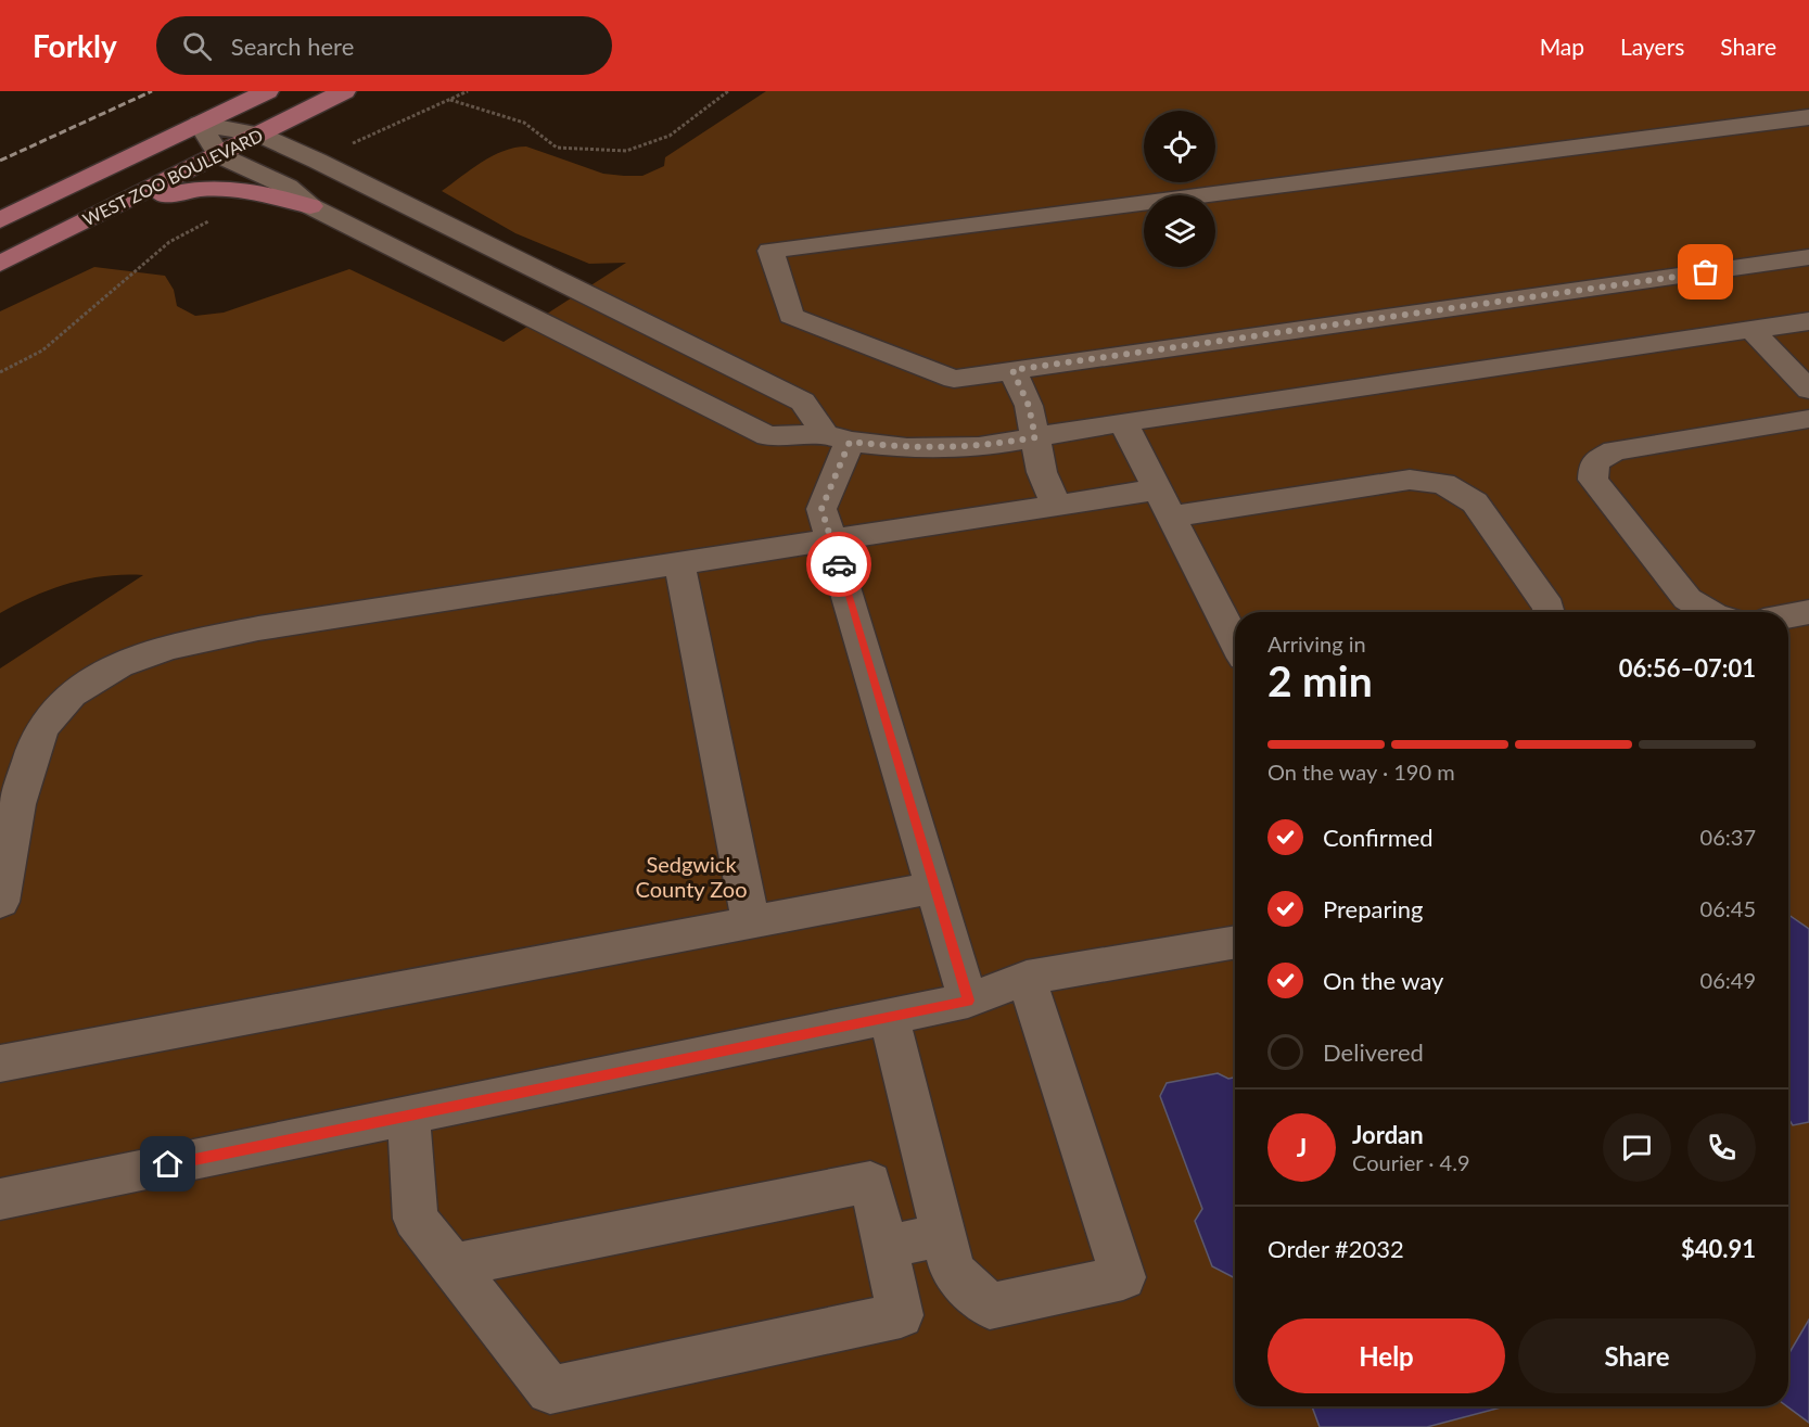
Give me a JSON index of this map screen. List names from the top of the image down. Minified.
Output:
{"streets":{"main road":["WEST ZOO BOULEVARD"]},"parks":["Sedgwick County Zoo"],"page":{"header":"Forkly","search":"Search here","nav":["Map","Layers","Share"],"heading":["2 min","Arriving in","06:56–07:01"],"panel":["Jordan","Courier · 4.9","Order #2032","$40.91"],"bar":"On the way · 190 m","list":[["Confirmed","06:37"],["Preparing","06:45"],["On the way","06:49"],"Delivered"],"round":"J","buttons":["Help","Share"]}}
